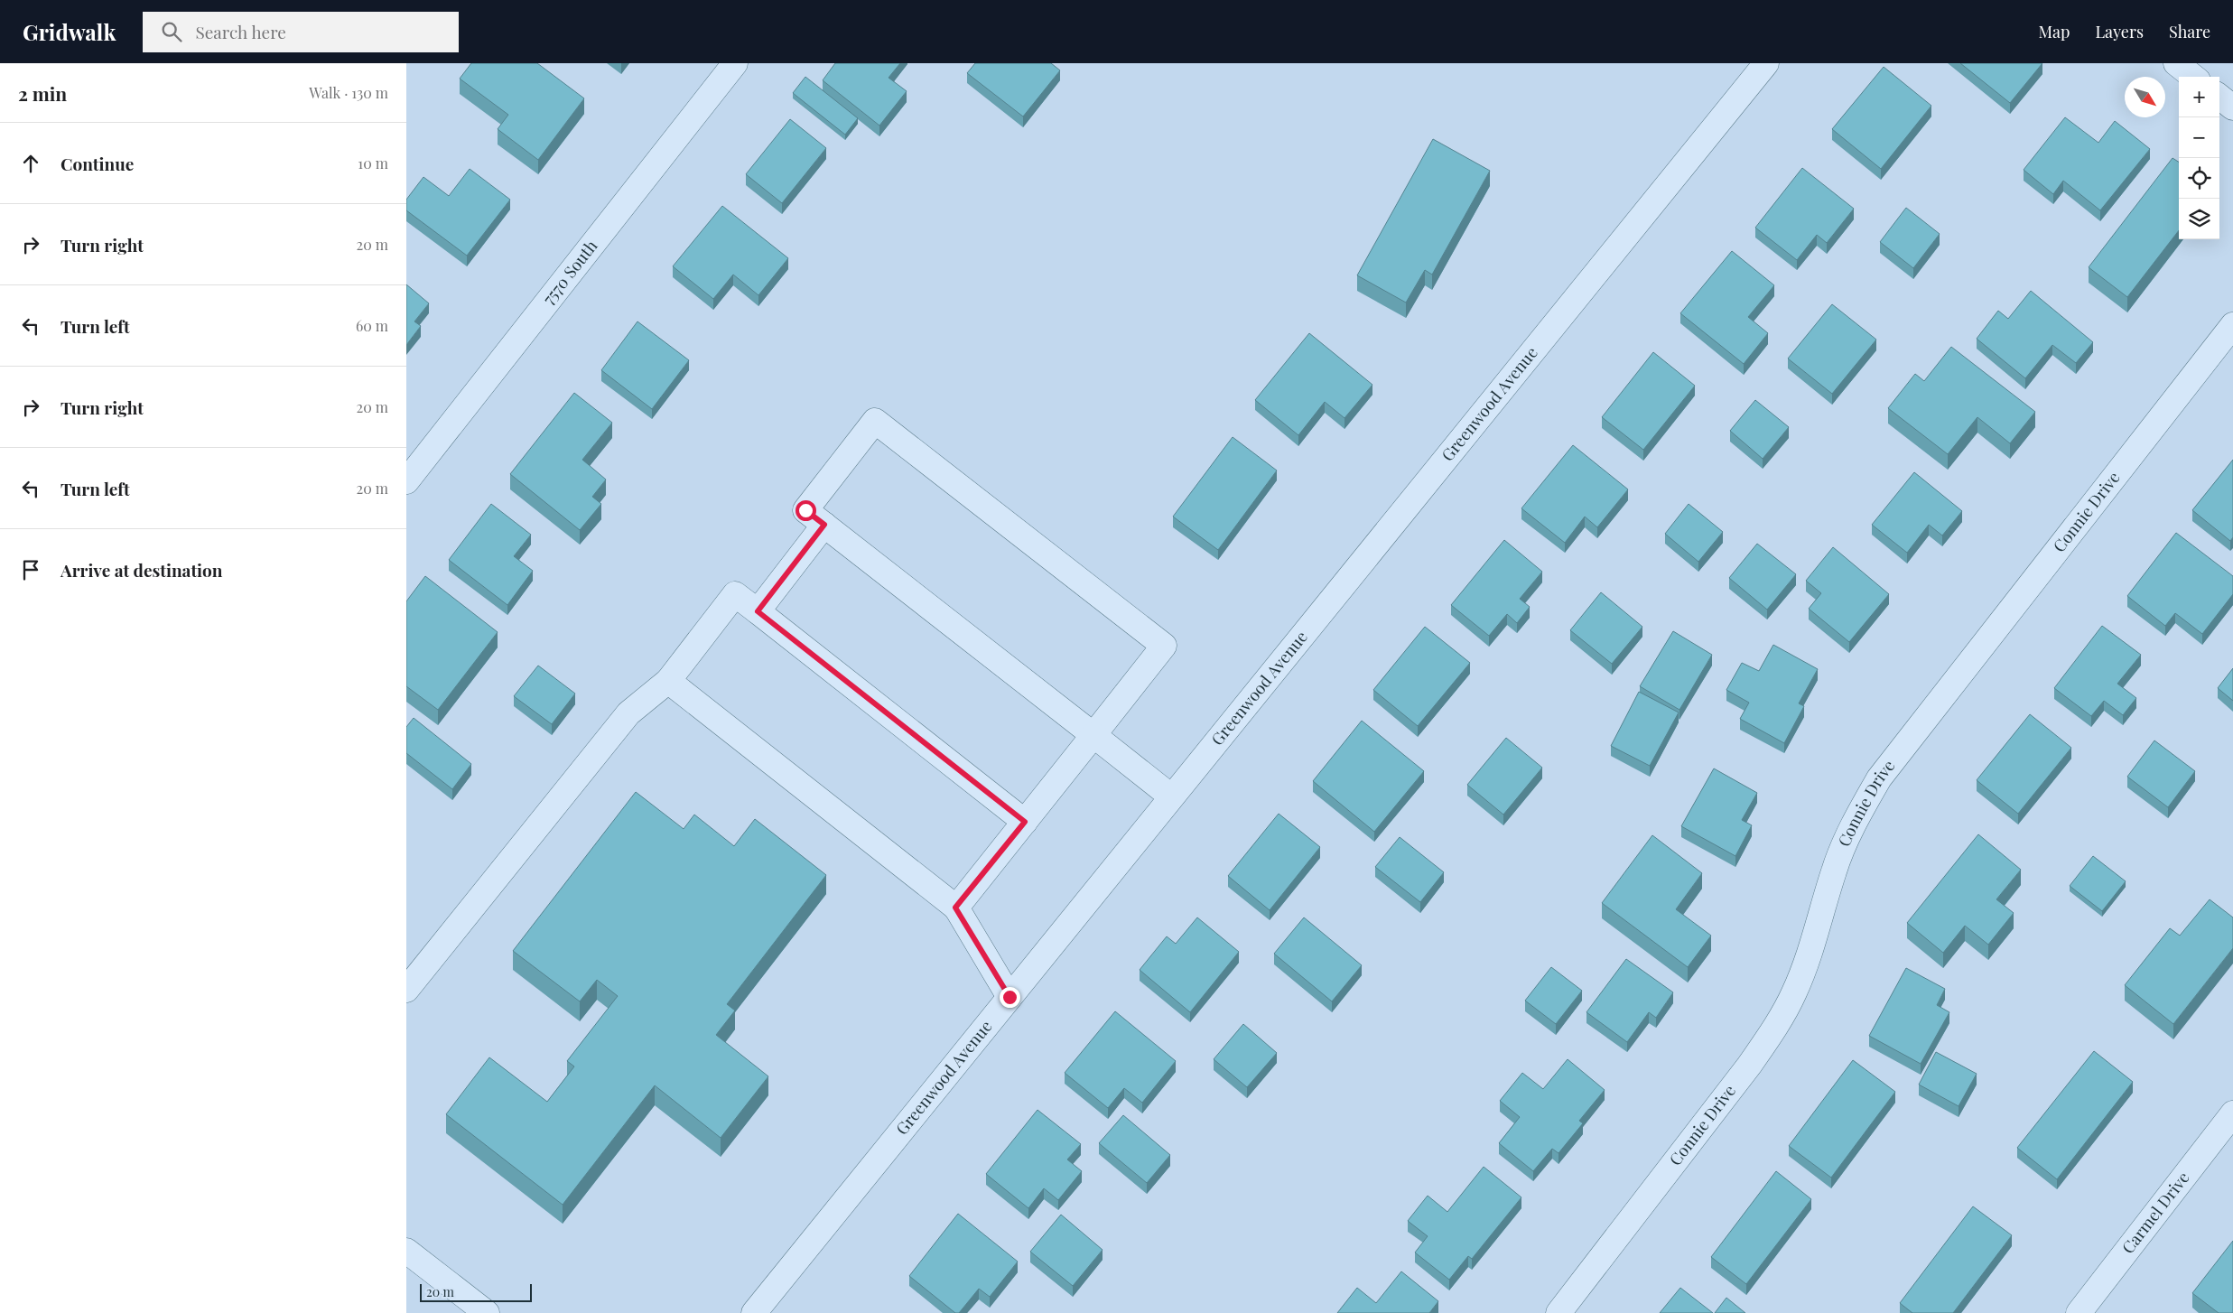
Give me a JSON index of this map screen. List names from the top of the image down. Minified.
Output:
{"streets":{"street":["7570 South","Greenwood Avenue","Connie Drive","Carmel Drive"]},"scale_bar":"20 m","north":"bottom right","page":{"header":"Gridwalk","search":"Search here","nav":["Map","Layers","Share"],"heading":["2 min","Walk · 130 m"],"map_buttons":["+","−"],"list":[["Continue","10 m"],["Turn right","20 m"],["Turn left","60 m"],["Turn right","20 m"],["Turn left","20 m"],"Arrive at destination"],"scale":"20 m"}}
